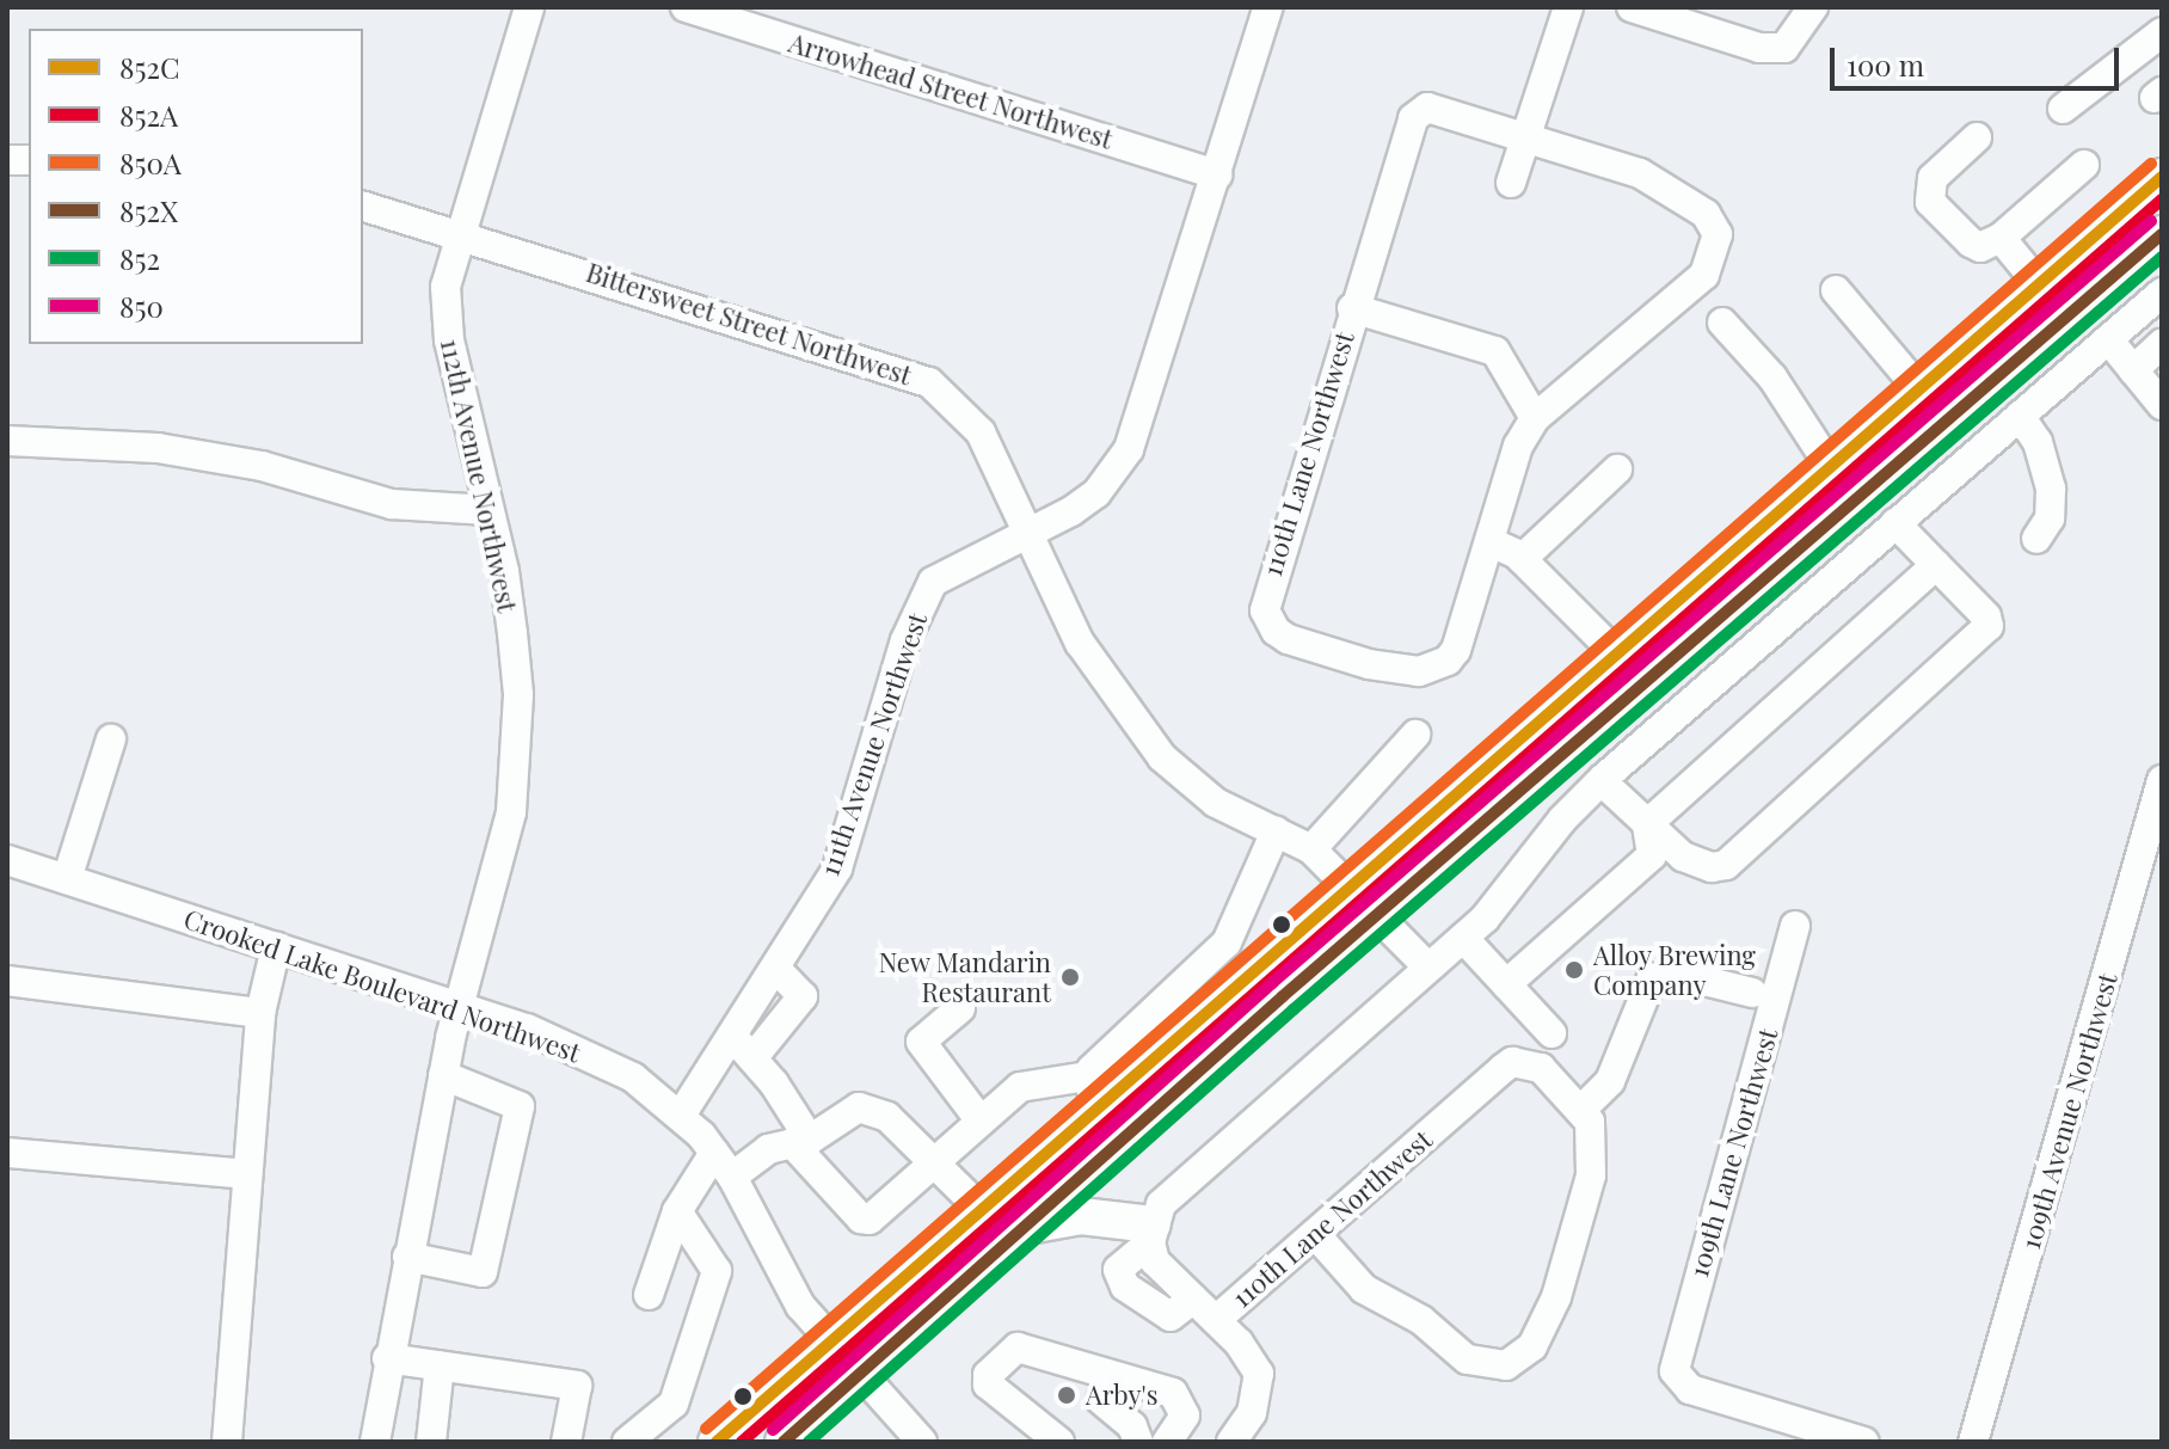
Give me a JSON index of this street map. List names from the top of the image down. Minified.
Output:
{"streets":{"street":["Arrowhead Street Northwest","Bittersweet Street Northwest","110th Lane Northwest","112th Avenue Northwest","111th Avenue Northwest","Crooked Lake Boulevard Northwest","109th Avenue Northwest","109th Lane Northwest"]},"crossings":[["Arrowhead Street Northwest","111th Avenue Northwest"],["Bittersweet Street Northwest","112th Avenue Northwest"],["Bittersweet Street Northwest","111th Avenue Northwest"],["112th Avenue Northwest","Crooked Lake Boulevard Northwest"],["111th Avenue Northwest","Crooked Lake Boulevard Northwest"]],"places":["Alloy Brewing Company","New Mandarin Restaurant","Arby's"],"lines":["transit line 850A","transit line 852C","transit line 852A","transit line 850","transit line 852X","transit line 852"],"legend":["852C","852A","850A","852X","852","850"],"scale_bar":"100 m"}
